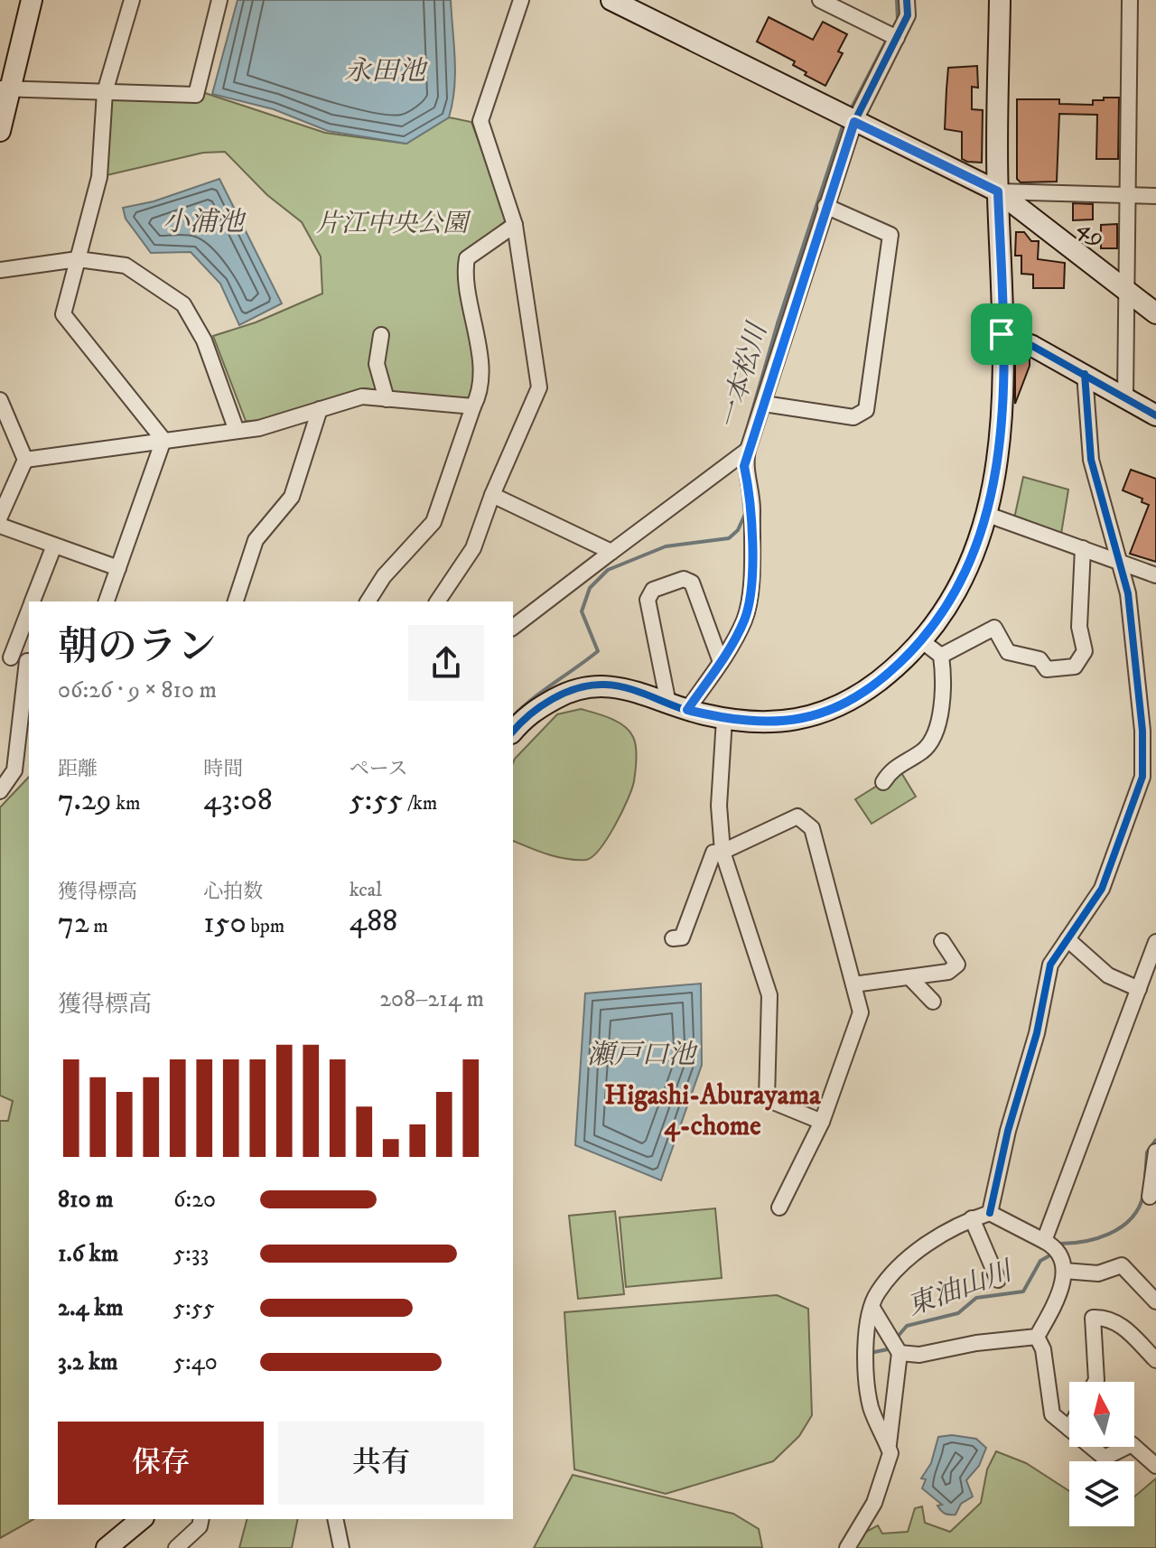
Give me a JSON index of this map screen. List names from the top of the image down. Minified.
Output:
{"streets":{"street":["49"]},"districts":["Higashi-Aburayama 4-chome"],"water":["永田池","小浦池","一本松川","瀬戸口池","東油山川"],"parks":["片江中央公園"],"north":"top","page":{"heading":["朝のラン","06:26 · 9 × 810 m"],"stats":[["距離","7.29 km"],["時間","43:08"],["ペース","5:55 /km"],["獲得標高","72 m"],["心拍数","150 bpm"],["kcal","488"]],"chart":["獲得標高","208–214 m"],"list":[{"name":"810 m","note":"6:20"},{"name":"1.6 km","note":"5:33"},{"name":"2.4 km","note":"5:55"},{"name":"3.2 km","note":"5:40"}],"buttons":["保存","共有"]}}
